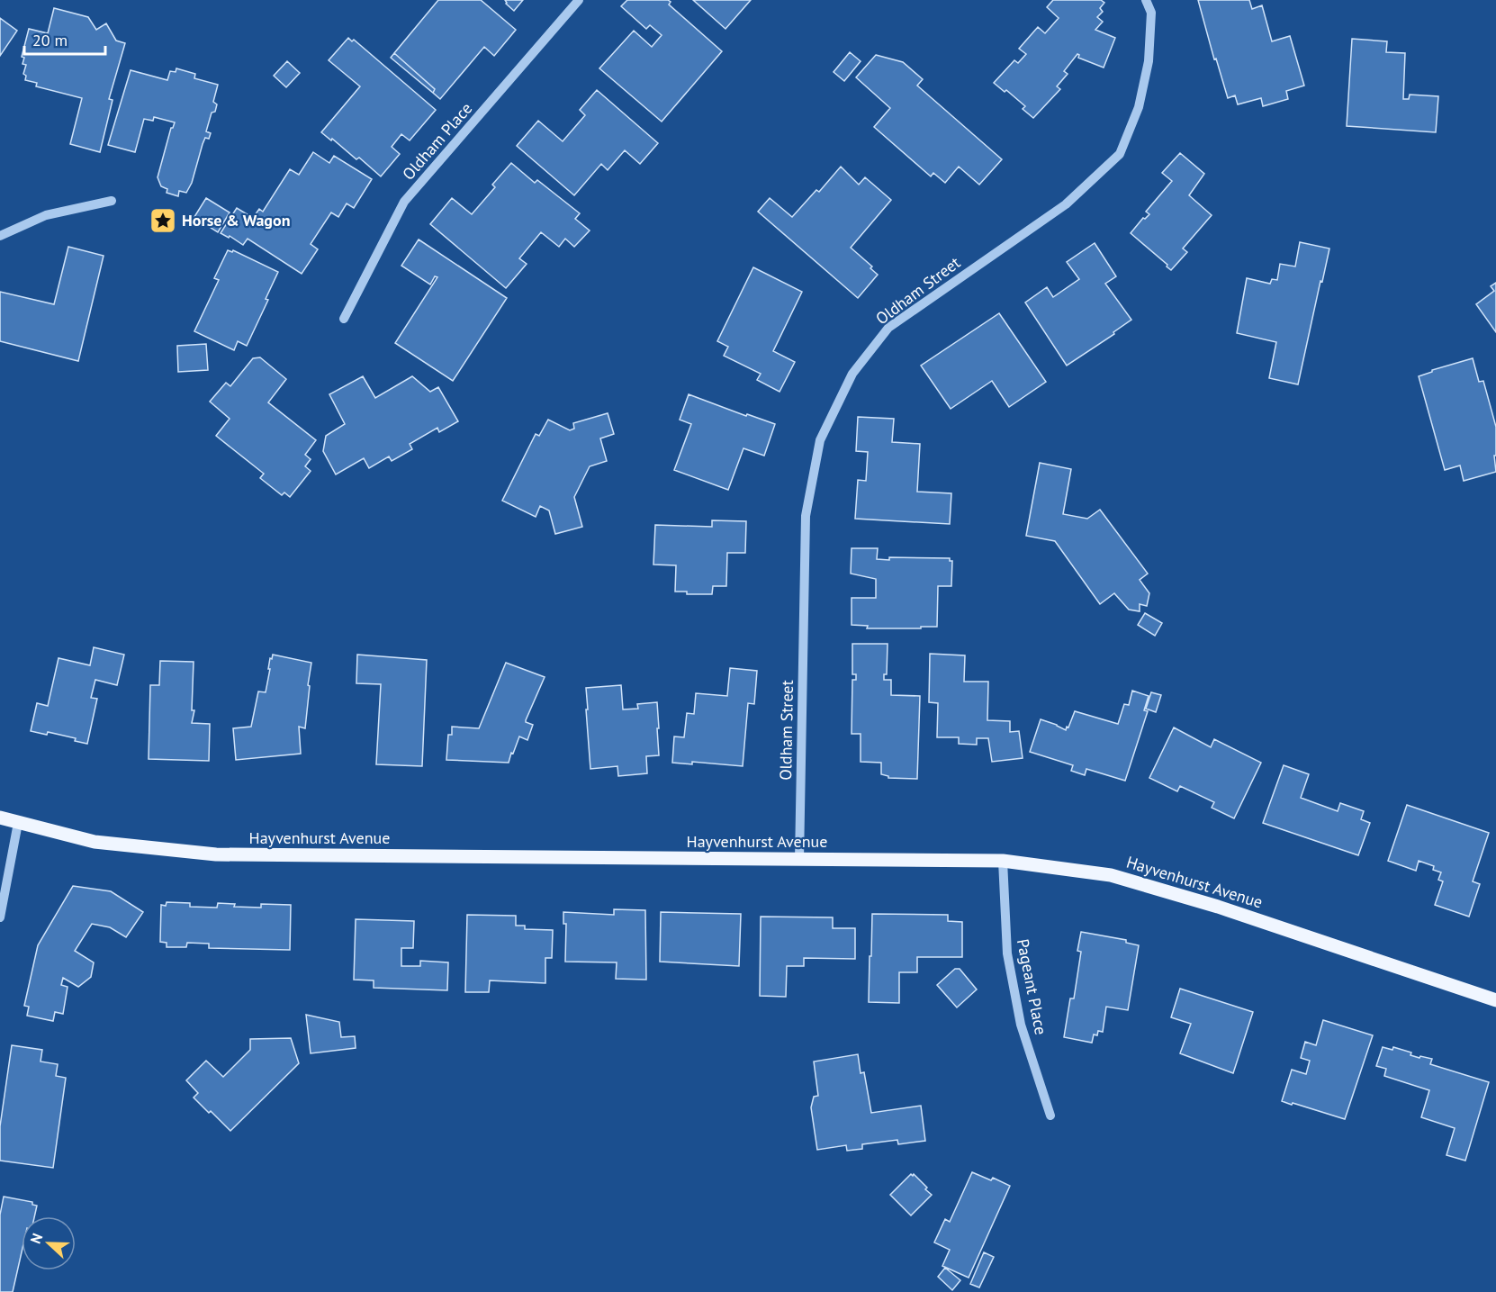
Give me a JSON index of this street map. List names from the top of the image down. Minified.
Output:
{"streets":{"main road":["Hayvenhurst Avenue"],"street":["Oldham Place","Oldham Street","Pageant Place"]},"crossings":[["Oldham Street","Hayvenhurst Avenue"],["Hayvenhurst Avenue","Pageant Place"]],"places":{"place":["Horse & Wagon"]},"scale_bar":"20 m","north":"left"}
